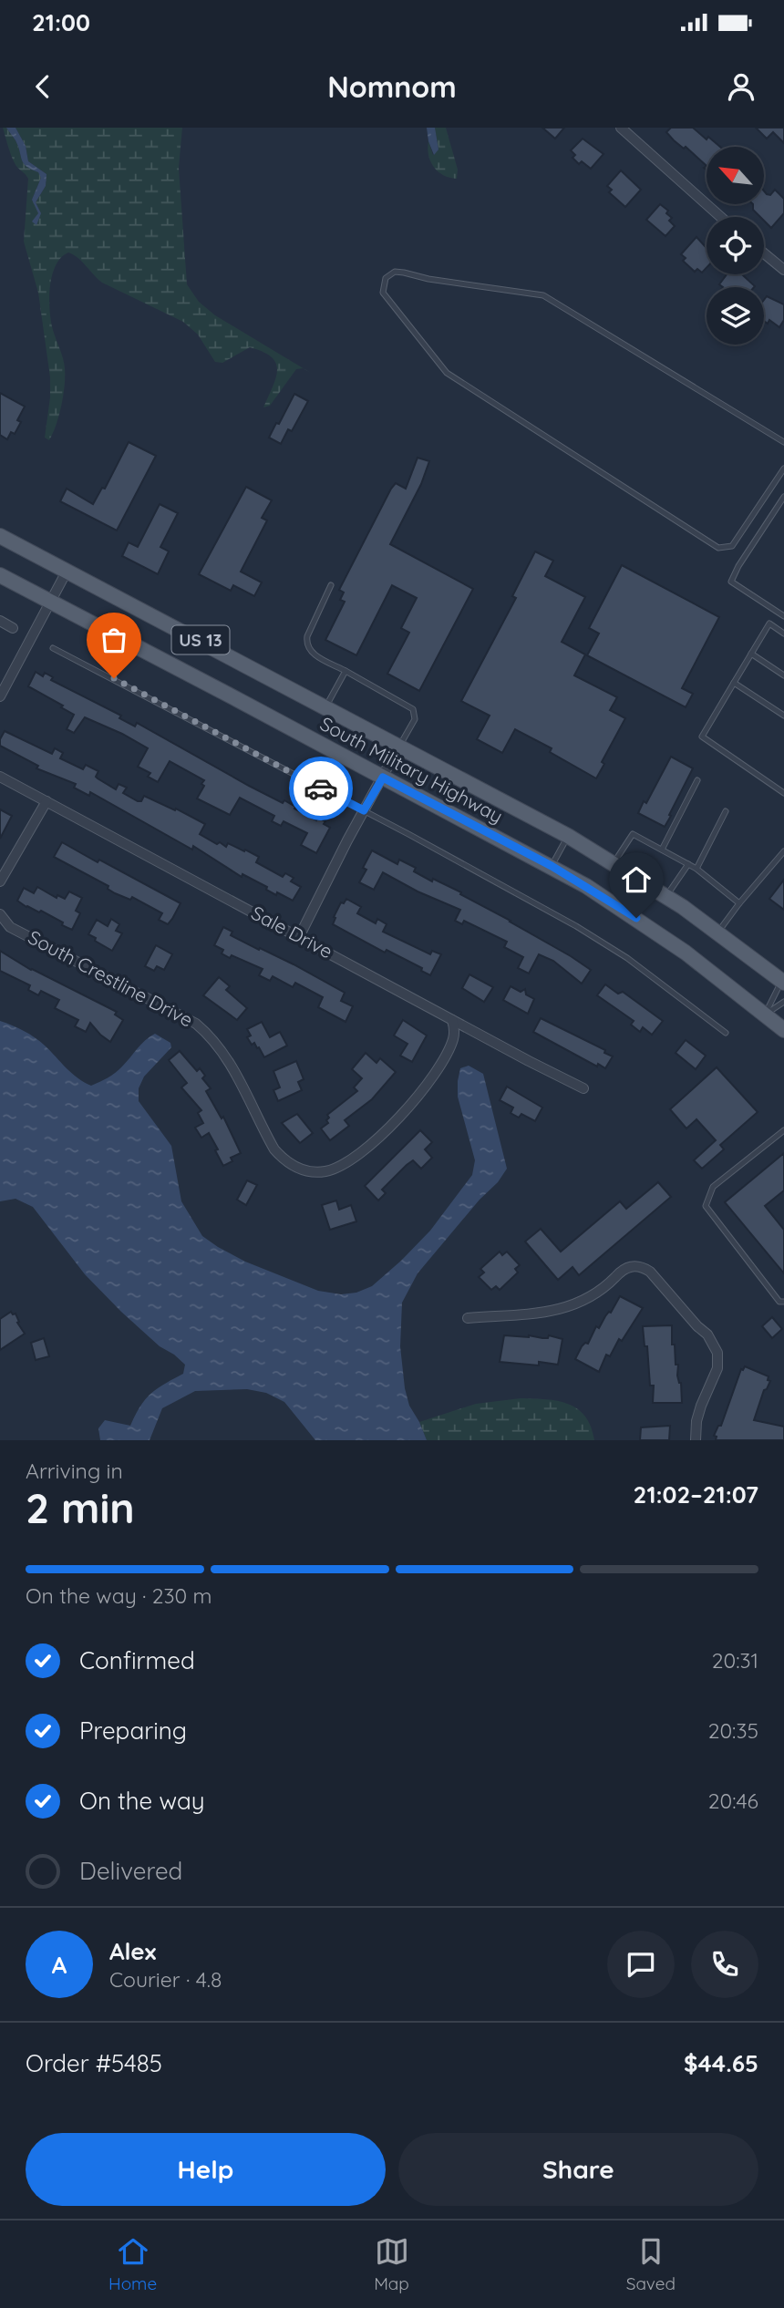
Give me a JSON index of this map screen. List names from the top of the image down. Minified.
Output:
{"streets":{"main road":["US 13","South Military Highway"],"street":["Sale Drive","South Crestline Drive"]},"crossings":[["Sale Drive","South Crestline Drive"]],"north":"top left","page":{"status":"21:00","header":"Nomnom","heading":["2 min","Arriving in","21:02–21:07"],"panel":["Alex","Courier · 4.8","Order #5485","$44.65"],"bar":"On the way · 230 m","list":[["Confirmed","20:31"],["Preparing","20:35"],["On the way","20:46"],"Delivered"],"round":"A","buttons":["Help","Share"],"tabs":["Home","Map","Saved"]}}
